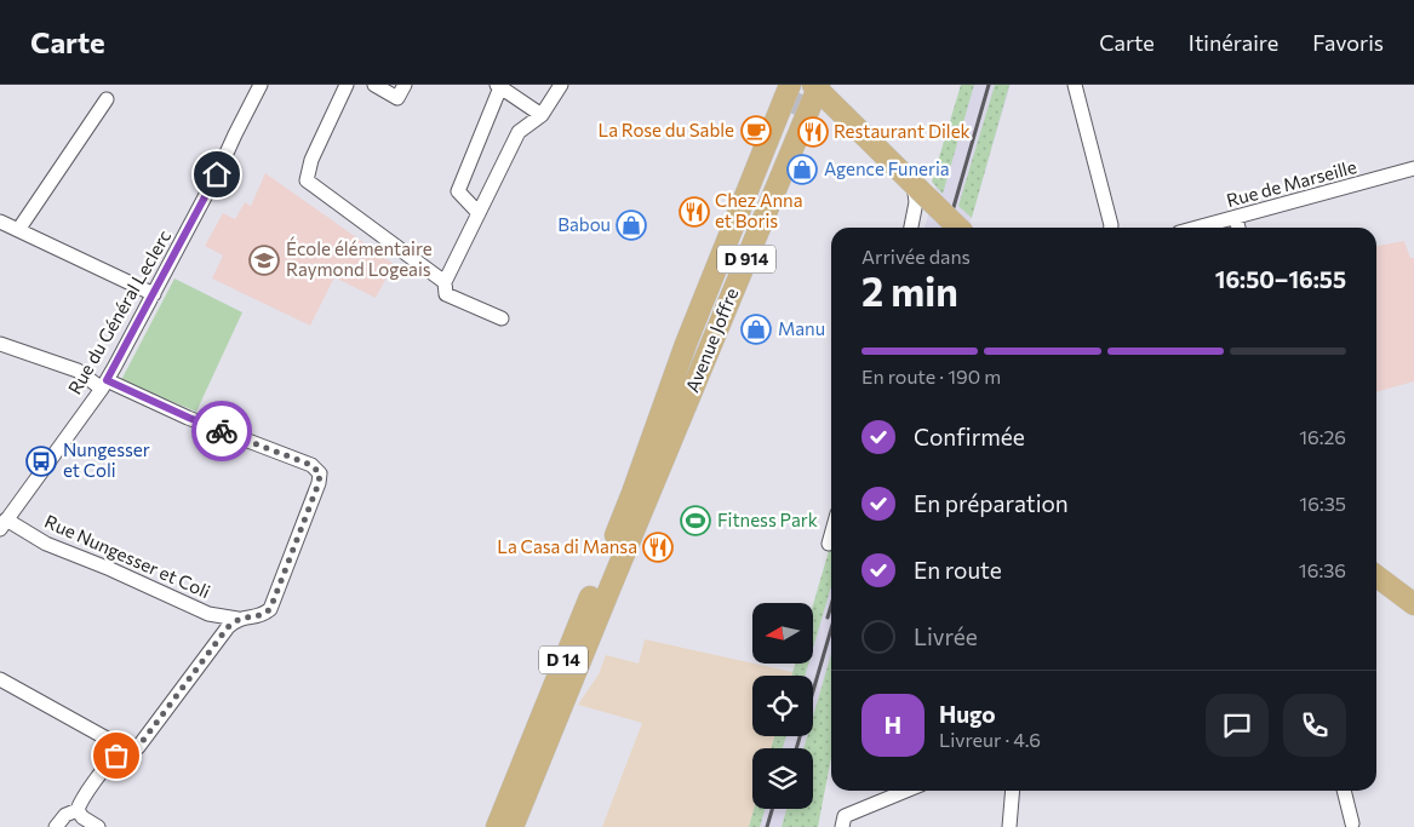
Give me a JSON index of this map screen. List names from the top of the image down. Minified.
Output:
{"streets":{"main road":["D 914","Avenue Joffre","D 14"],"street":["Rue de Marseille","Rue du Général Leclerc","Rue Nungesser et Coli"]},"crossings":[["Rue du Général Leclerc","Rue Nungesser et Coli"],["Avenue Joffre","D 14"]],"places":{"cafe":["La Rose du Sable"],"restaurant":["Restaurant Dilek","Chez Anna et Boris","La Casa di Mansa"],"shop":["Agence Funeria","Babou","Manu"],"school or university":["École élémentaire Raymond Logeais"],"bus stop":["Nungesser et Coli"],"sports":["Fitness Park"]},"north":"left","page":{"header":"Carte","nav":["Carte","Itinéraire","Favoris"],"heading":["2 min","Arrivée dans","16:50–16:55"],"panel":["Hugo","Livreur · 4.6"],"bar":"En route · 190 m","list":[["Confirmée","16:26"],["En préparation","16:35"],["En route","16:36"],"Livrée"],"round":"H"}}
